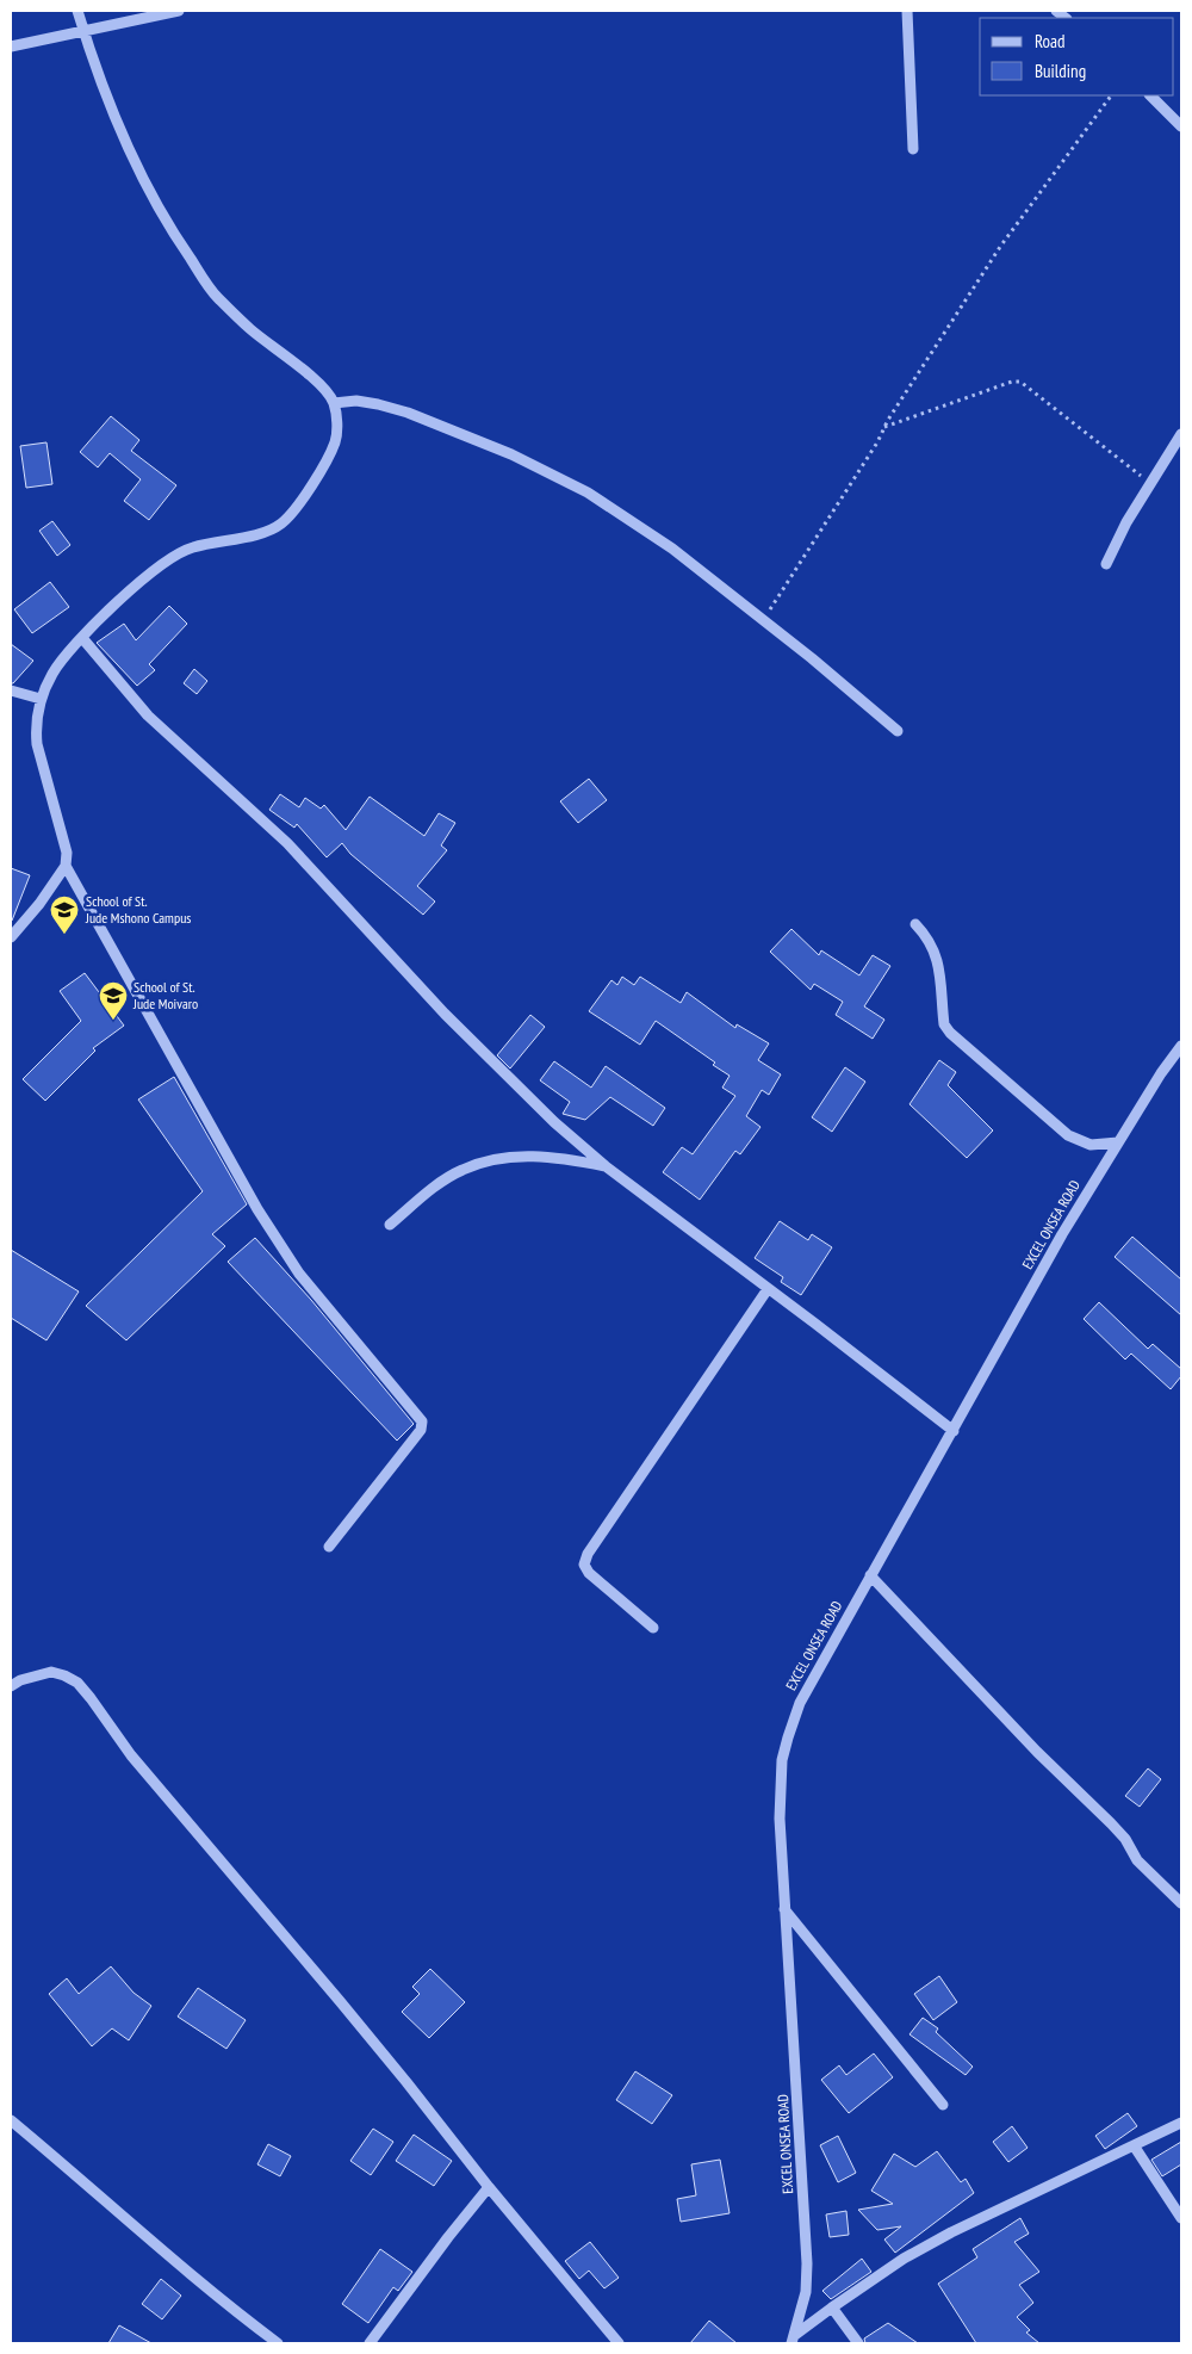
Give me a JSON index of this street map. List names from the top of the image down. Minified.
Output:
{"streets":{"street":["EXCEL ONSEA ROAD"]},"places":{"school or university":["School of St. Jude Mshono Campus","School of St. Jude Moivaro"]},"legend":["Road","Building"]}
